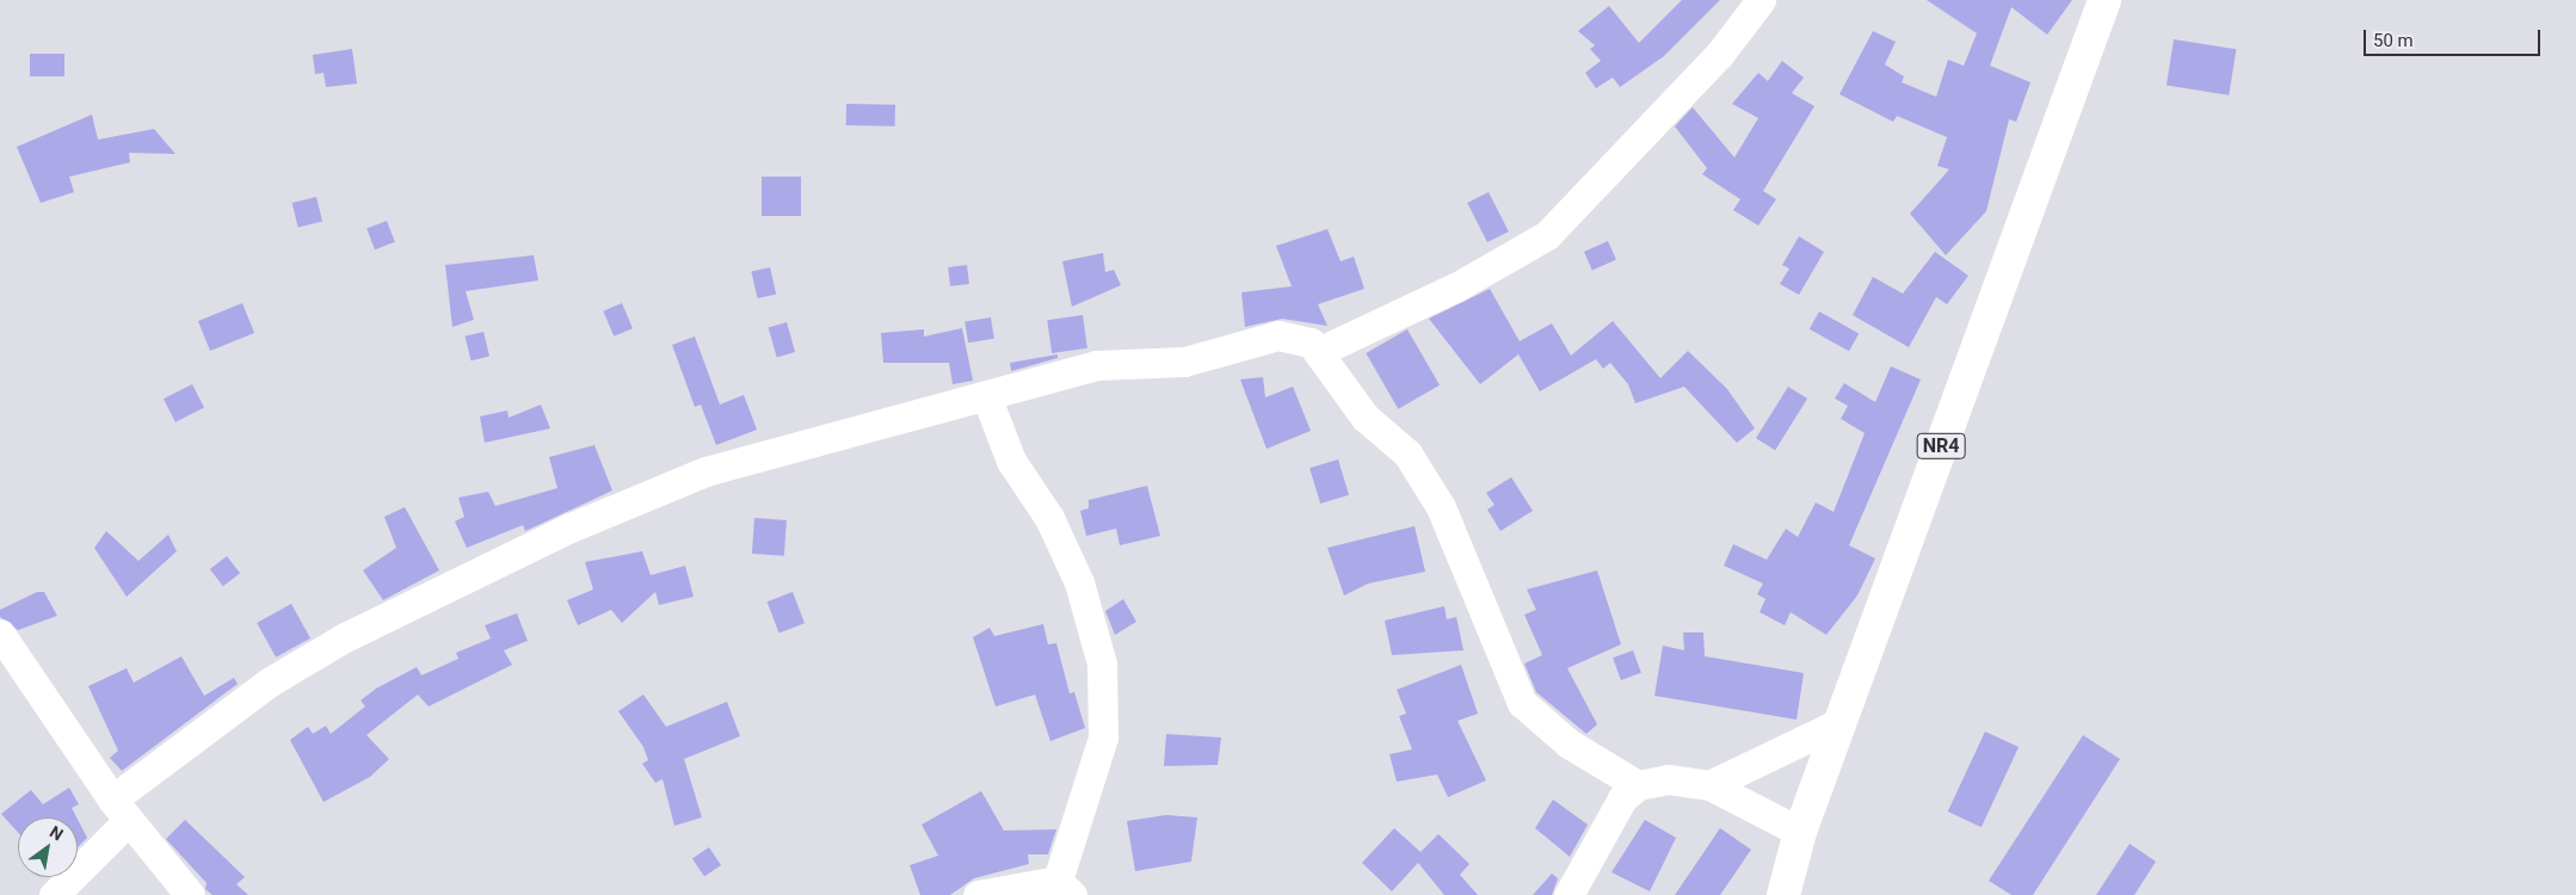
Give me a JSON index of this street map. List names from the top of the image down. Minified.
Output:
{"streets":{"highway":["NR4"]},"scale_bar":"50 m","north":"top right"}
